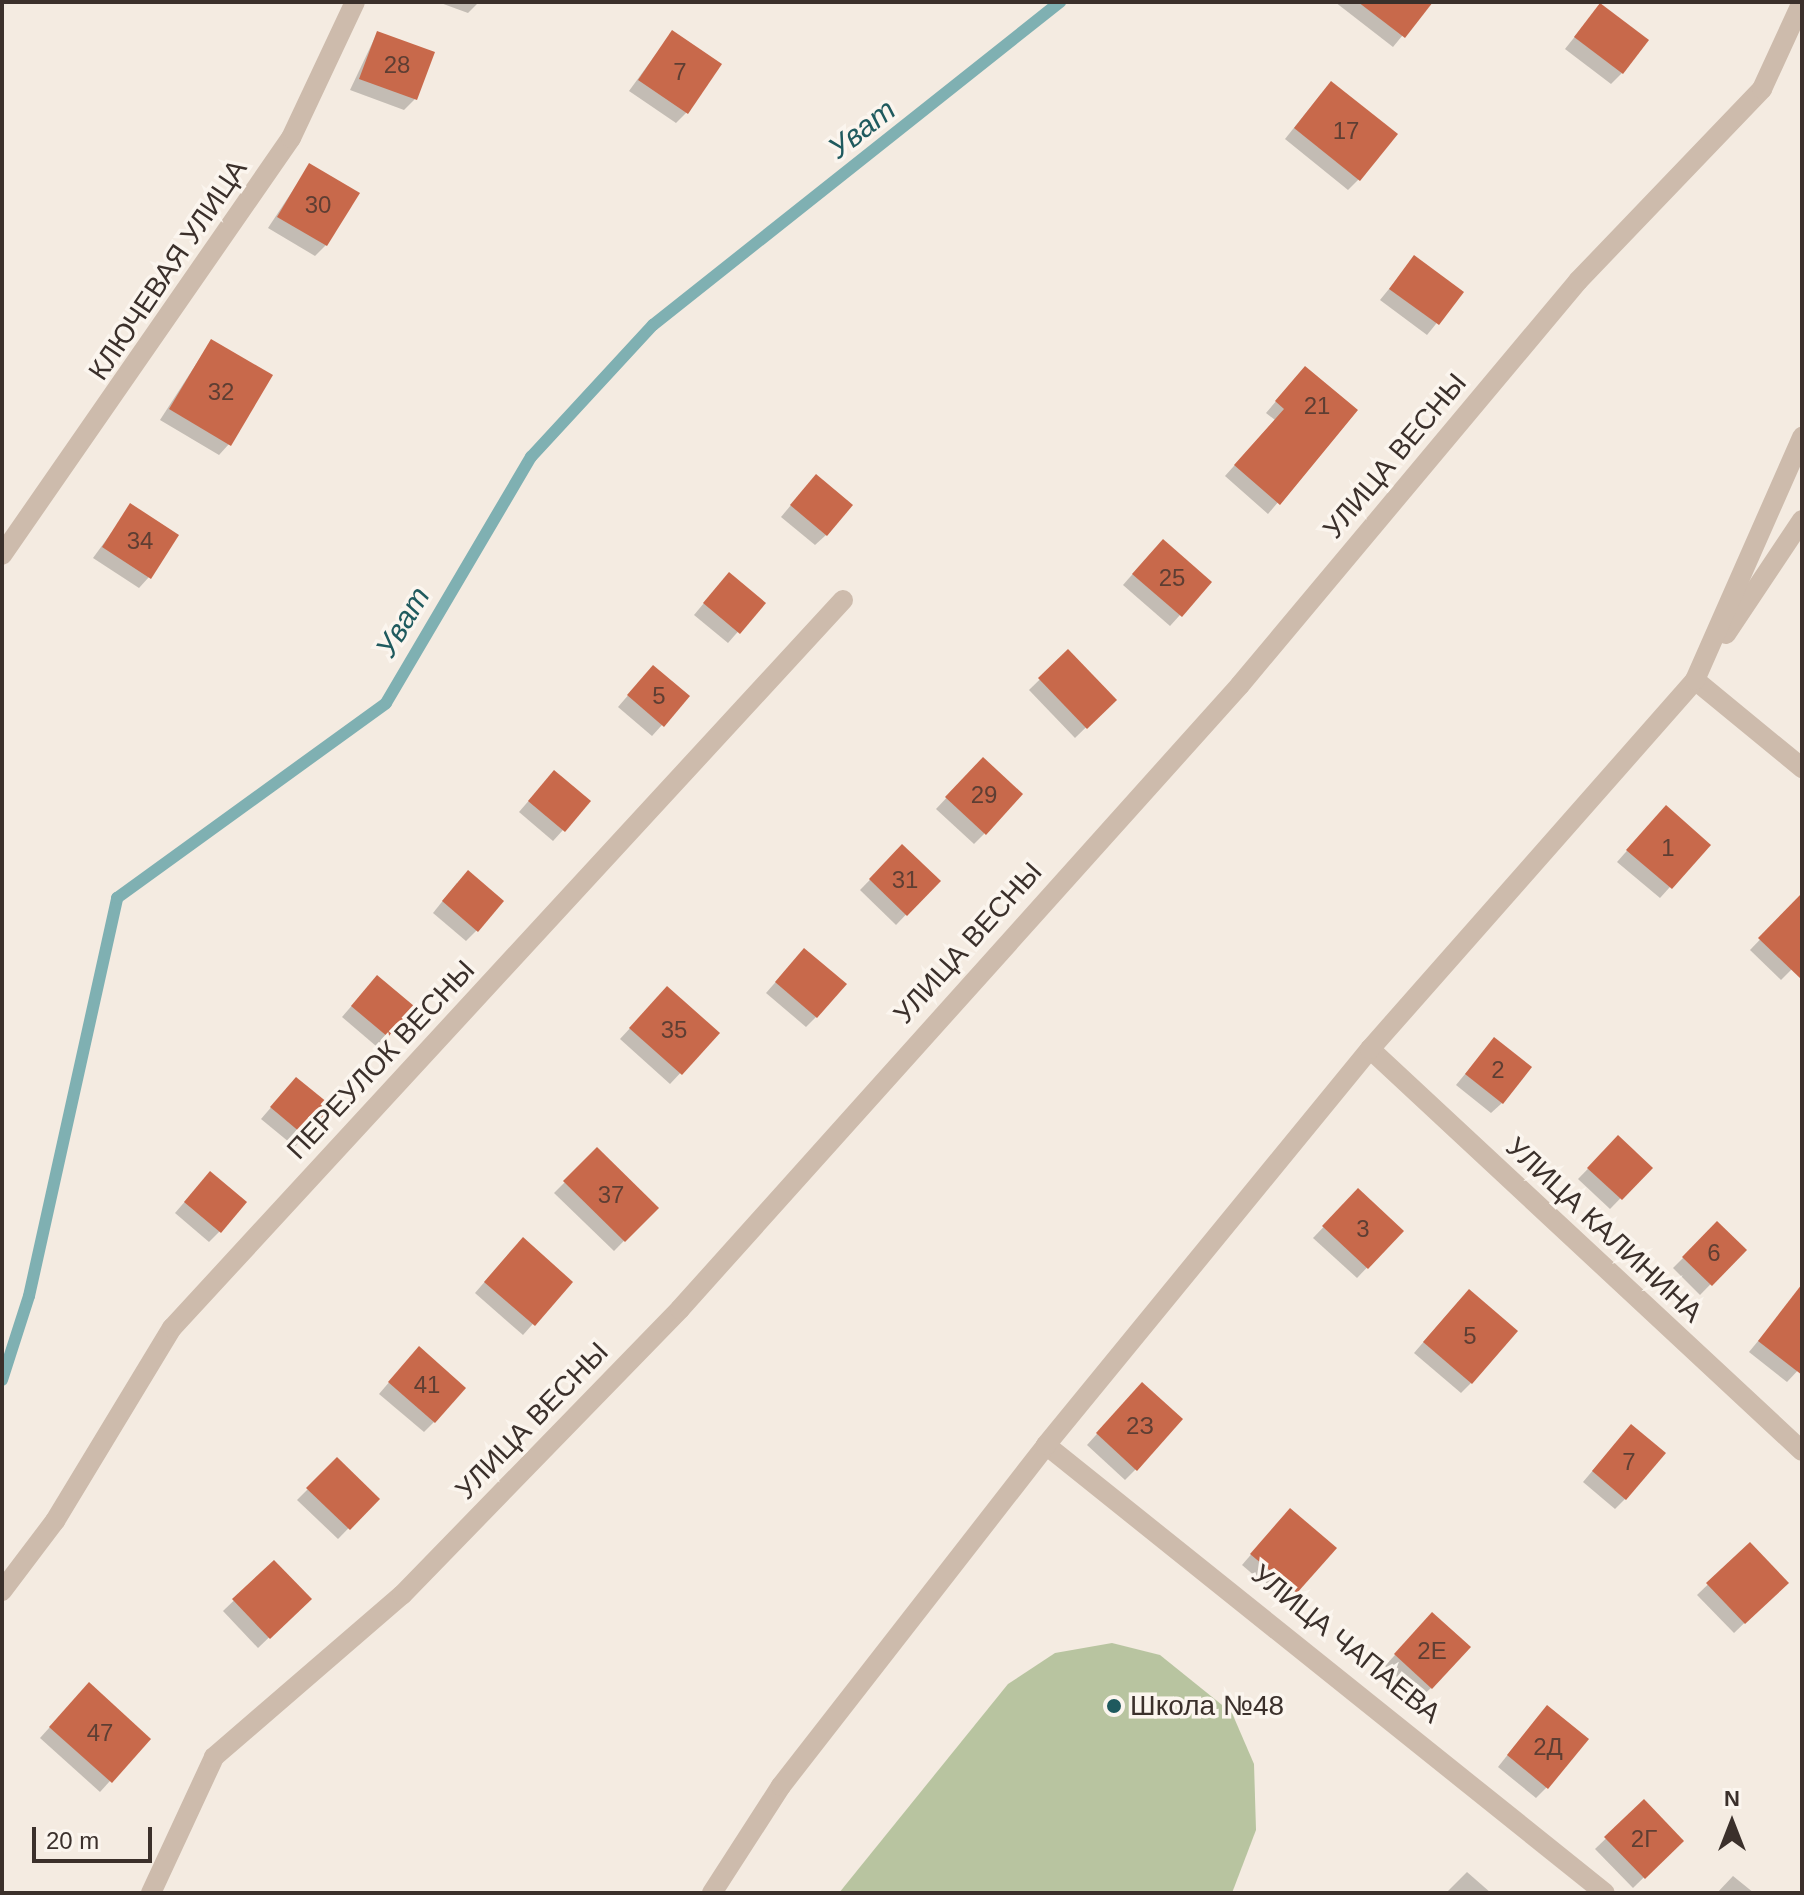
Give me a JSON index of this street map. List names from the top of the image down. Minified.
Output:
{"streets":{"street":["КЛЮЧЕВАЯ УЛИЦА","УЛИЦА ВЕСНЫ","ПЕРЕУЛОК ВЕСНЫ","УЛИЦА КАЛИНИНА","УЛИЦА ЧАПАЕВА"]},"water":["Уват"],"places":["Школа №48"],"house_numbers":["28","7","17","30","32","21","34","25","5","29","1","31","35","2","37","3","6","5","41","2З","7","2Е","47","2Д","2Г"],"scale_bar":"20 m","north":"top"}
